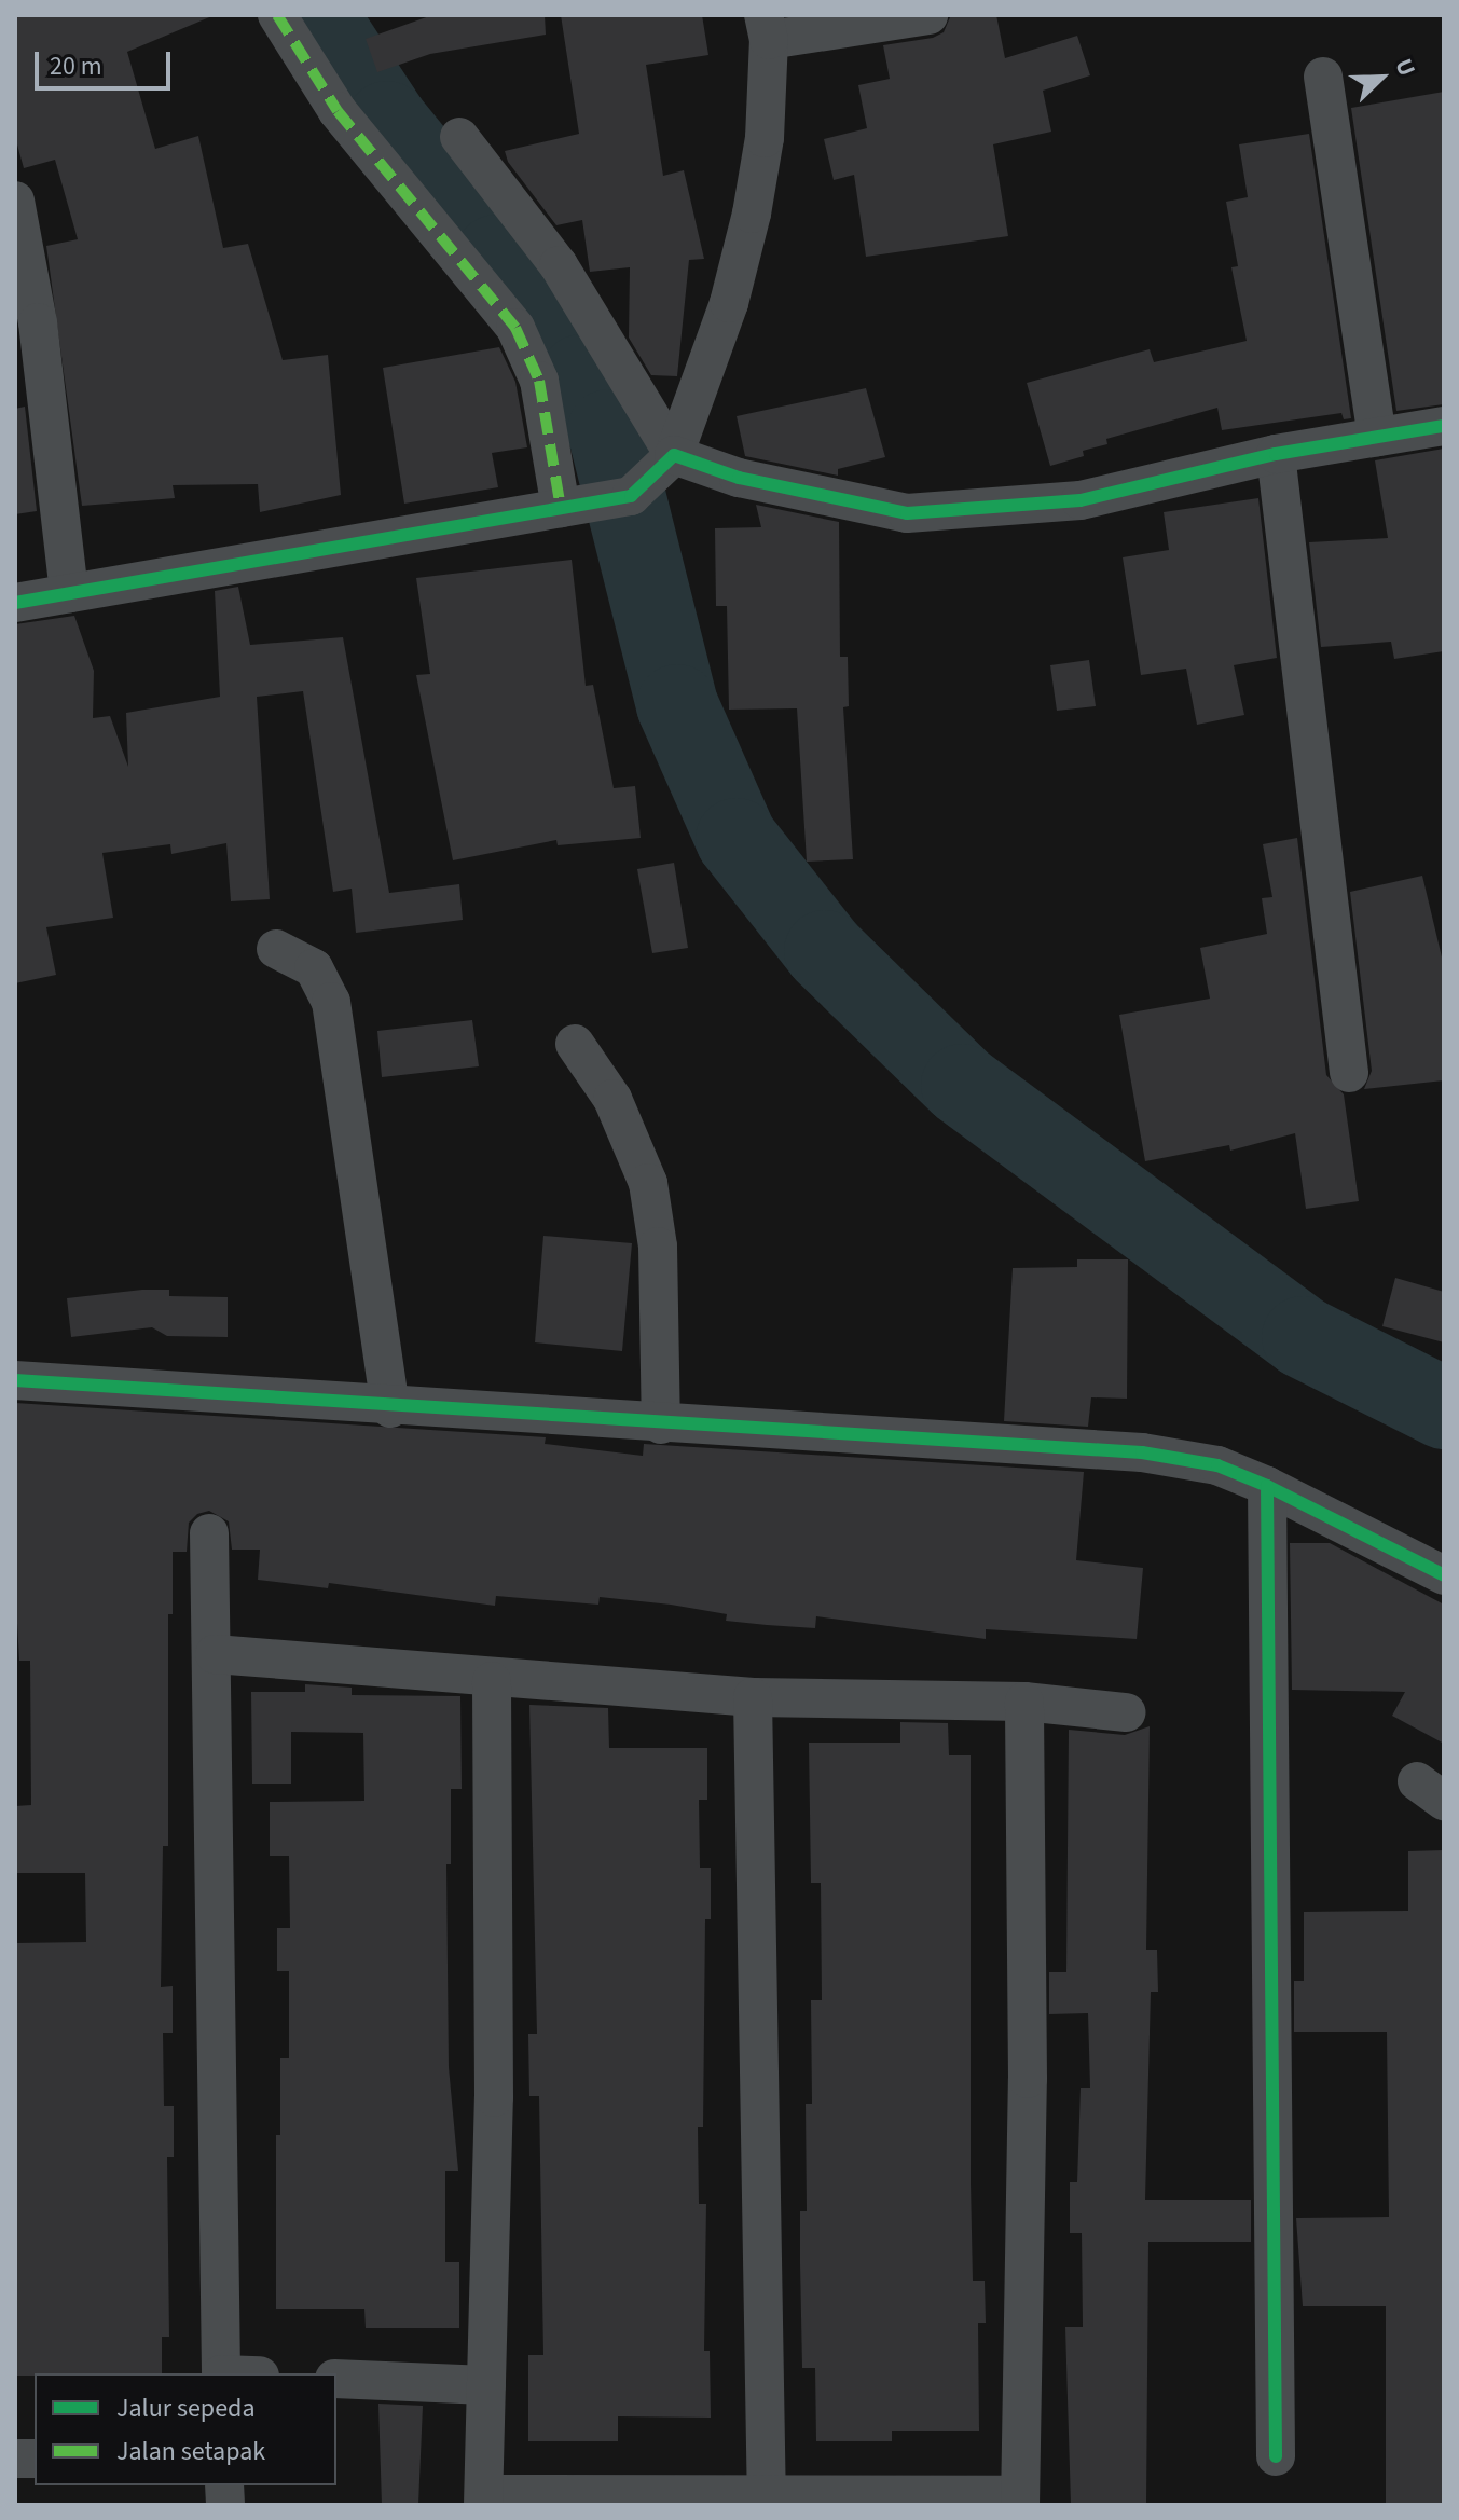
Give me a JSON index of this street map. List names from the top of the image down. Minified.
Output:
{"legend":["Jalur sepeda","Jalan setapak"],"scale_bar":"20 m","north":"top right"}
